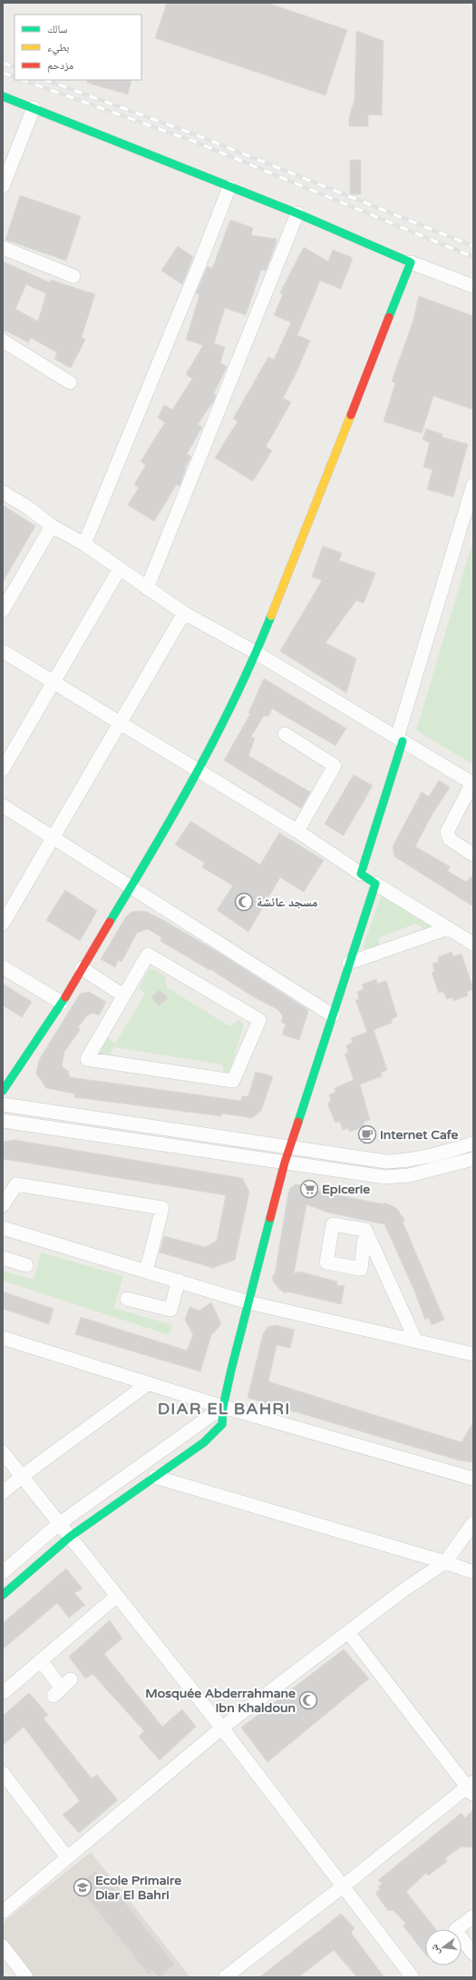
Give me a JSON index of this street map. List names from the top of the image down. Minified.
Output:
{"districts":["DIAR EL BAHRI"],"places":{"mosque":["مسجد عائشة","Mosquée Abderrahmane Ibn Khaldoun"],"cafe":["Internet Cafe"],"supermarket":["Epicerie"],"school or university":["Ecole Primaire Diar El Bahri"]},"legend":["سالك","بطيء","مزدحم"],"north":"left"}
